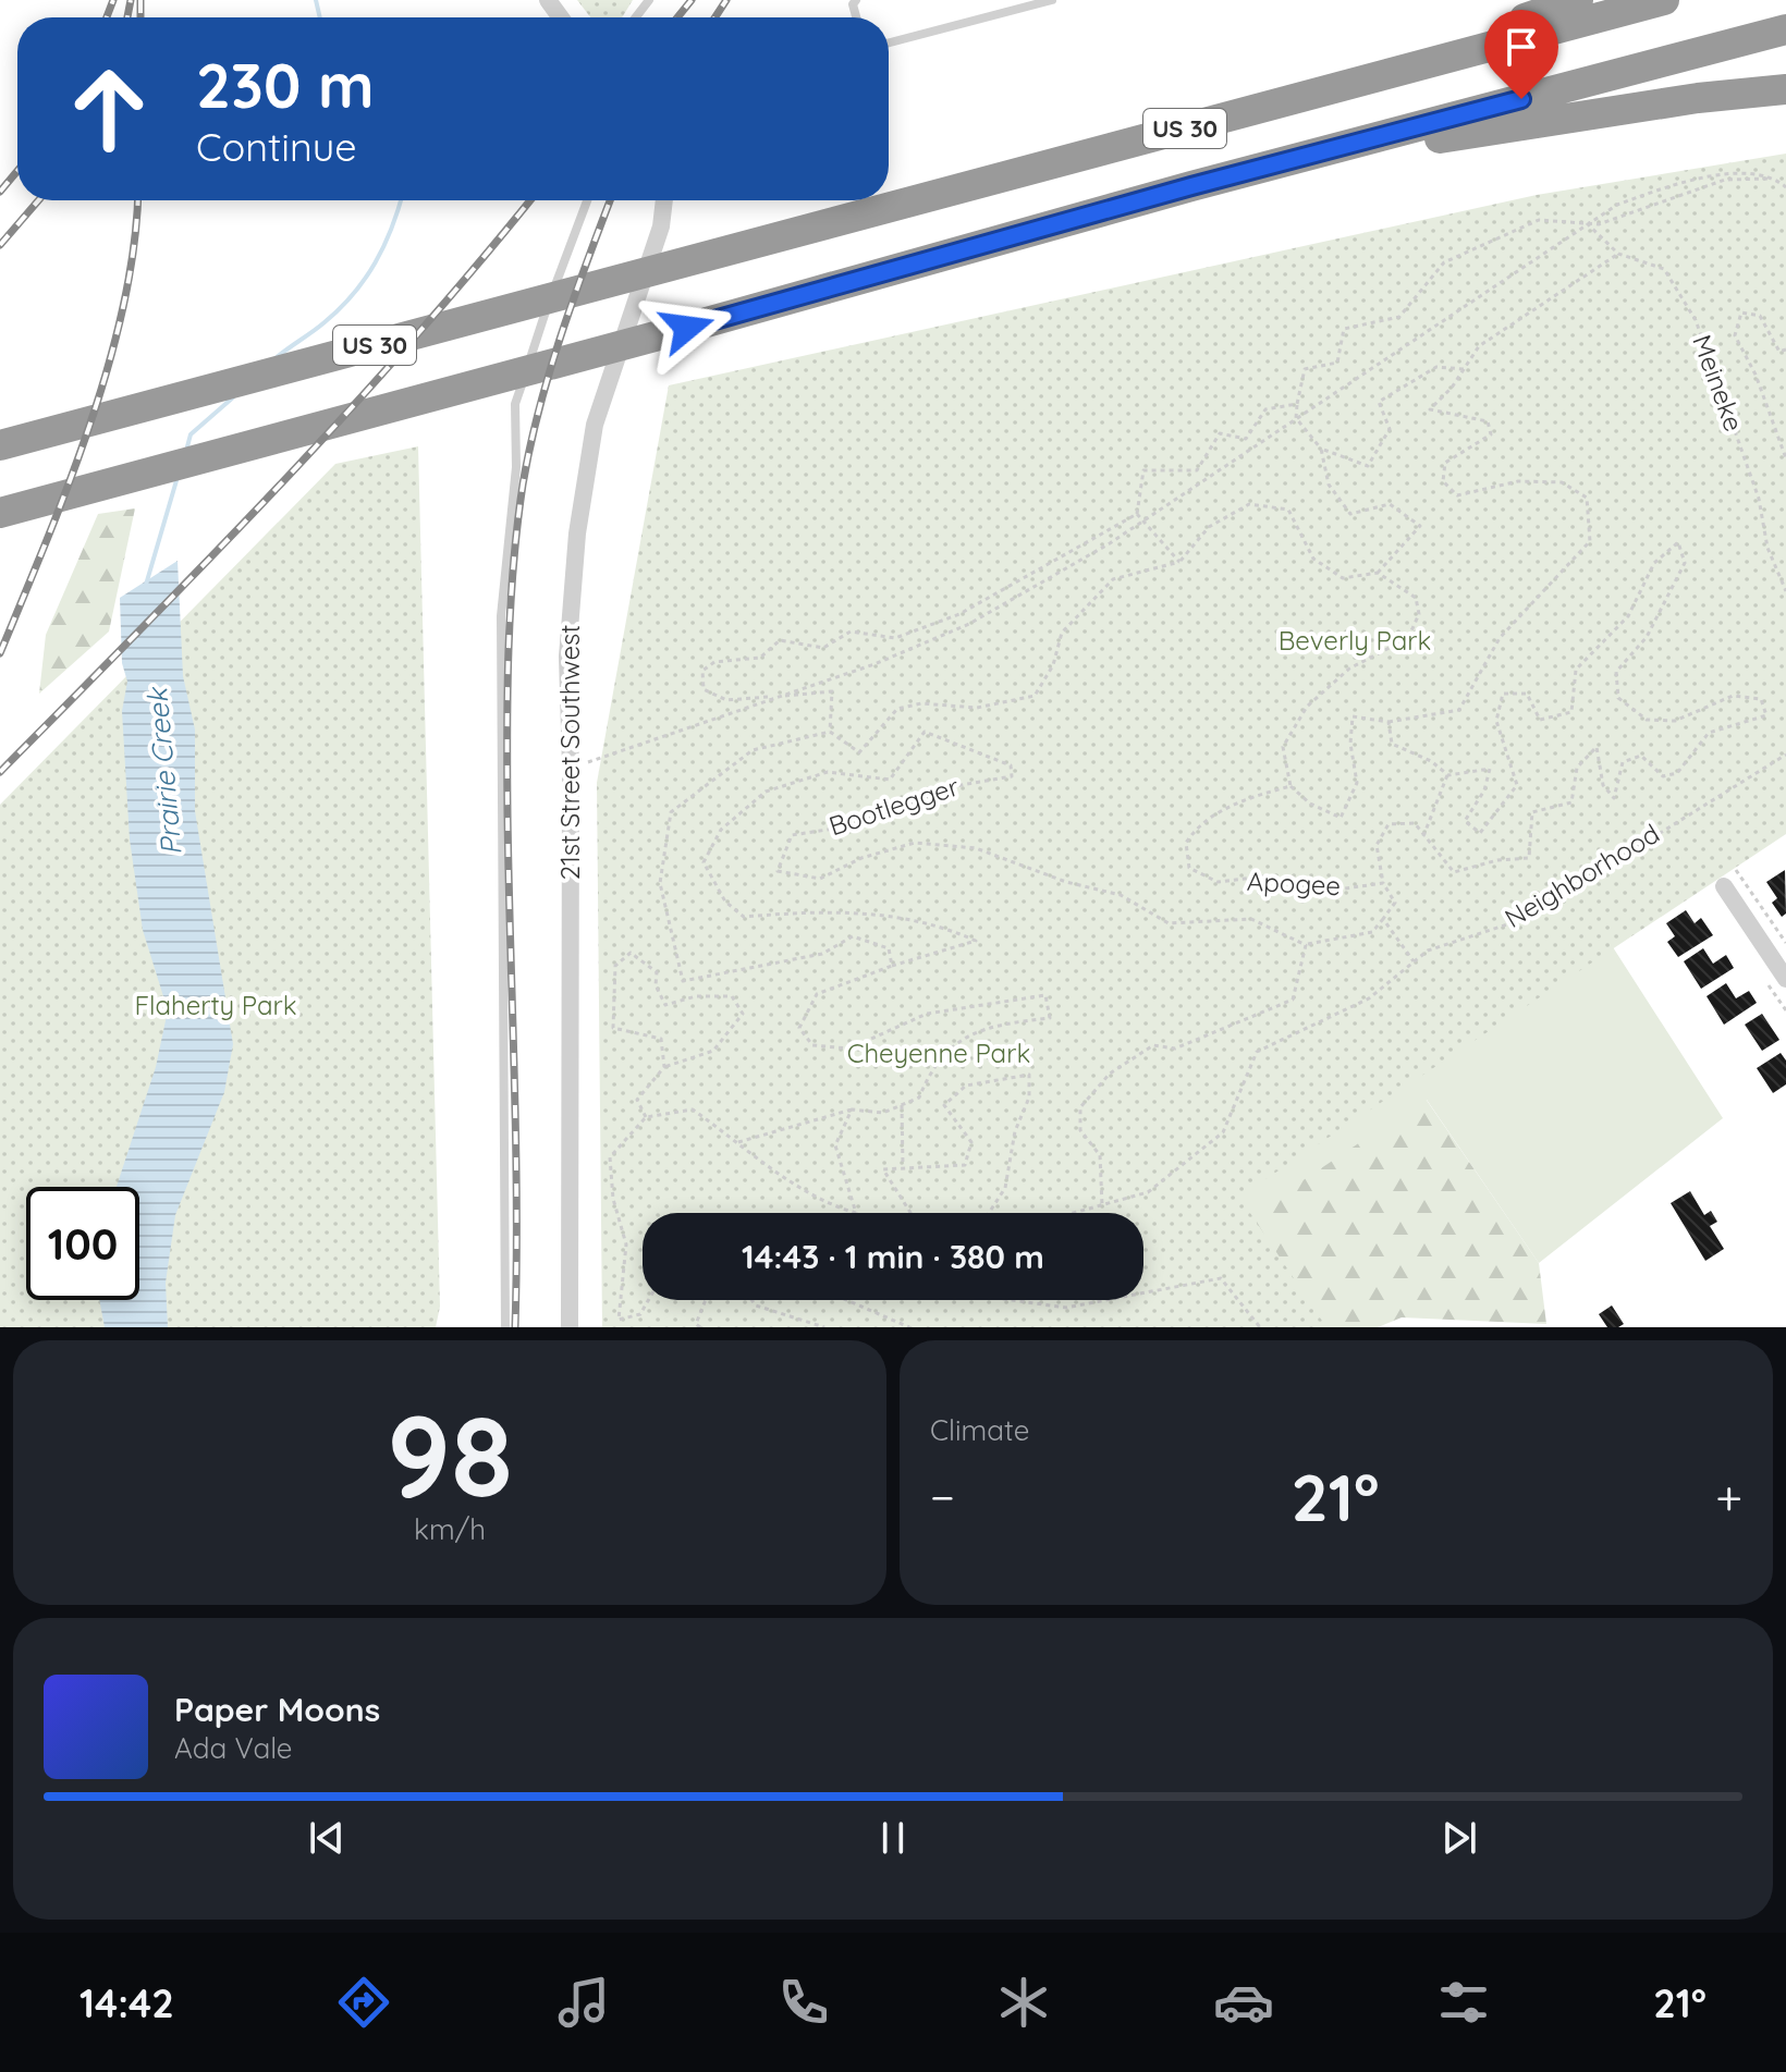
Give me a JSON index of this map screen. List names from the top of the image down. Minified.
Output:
{"streets":{"highway":["US 30"],"street":["21st Street Southwest"],"path":["Meineke","Bootlegger","Neighborhood","Apogee"]},"water":["Prairie Creek"],"parks":["Beverly Park","Flaherty Park","Cheyenne Park"],"page":{"turn":["230 m","Continue"],"limit":"100","trip":"14:43 · 1 min · 380 m","tile":[["98","km/h"],"Climate"],"heat":["−","21°","+"],"song":["Paper Moons","Ada Vale"],"tabs":["14:42","21°"]}}
